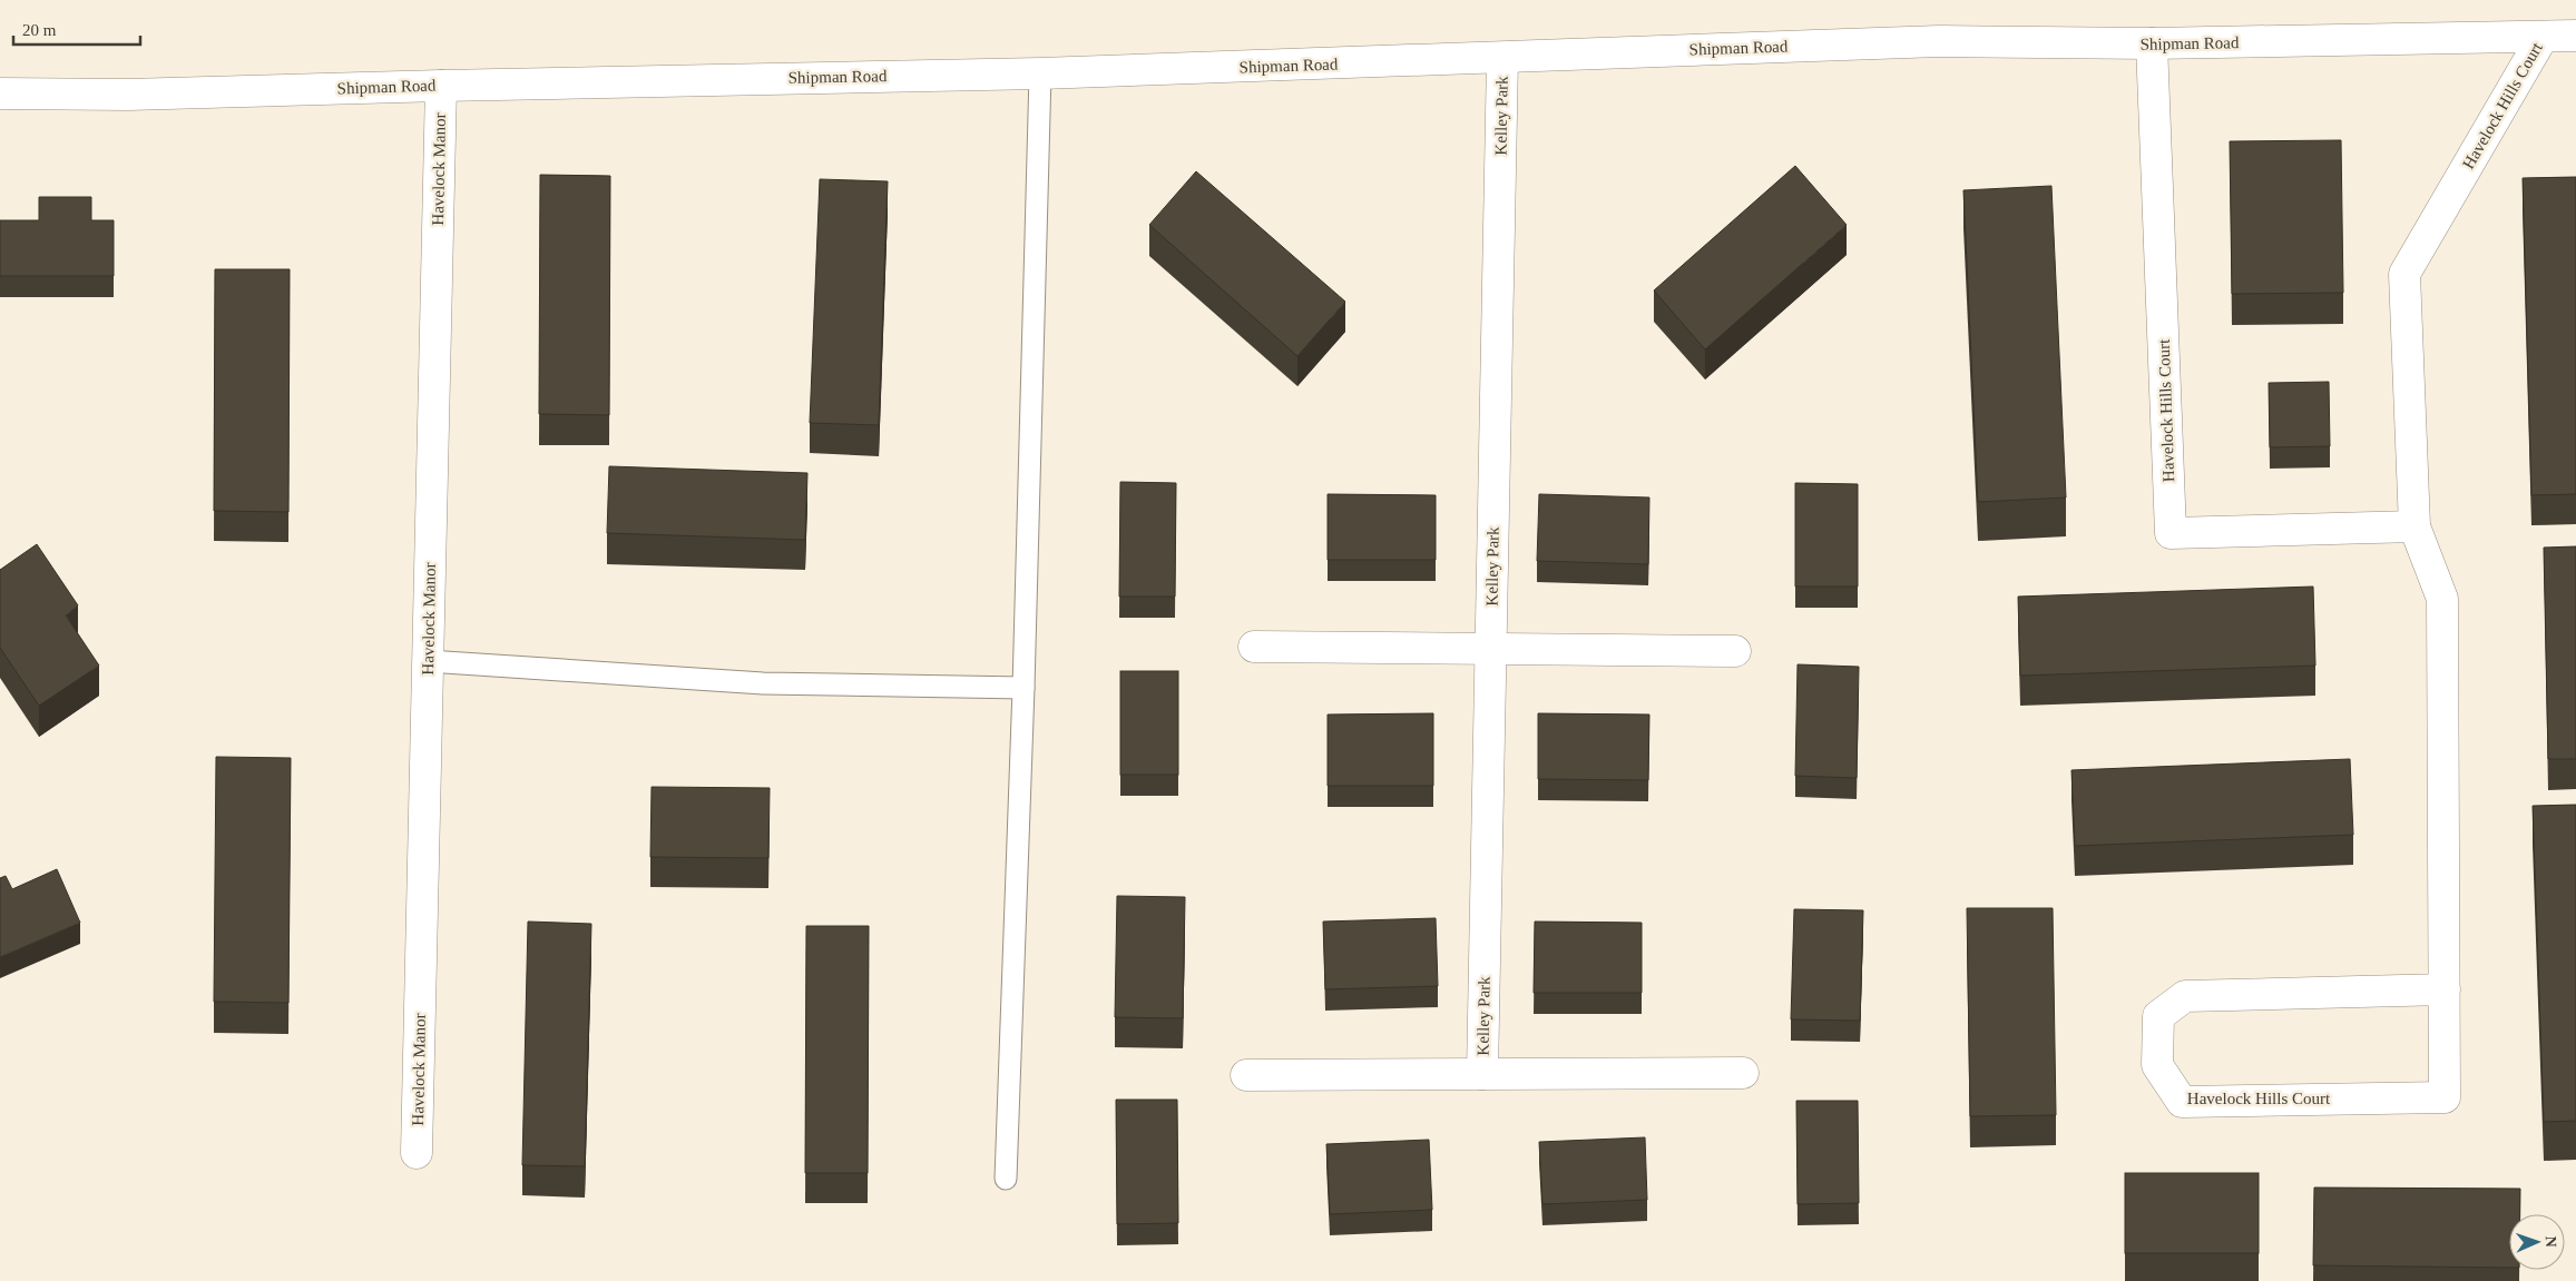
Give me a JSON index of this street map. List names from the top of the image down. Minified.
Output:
{"streets":{"street":["Shipman Road","Havelock Hills Court","Kelley Park","Havelock Manor"]},"crossings":[["Shipman Road","Havelock Hills Court"],["Shipman Road","Kelley Park"],["Shipman Road","Havelock Manor"]],"scale_bar":"20 m","north":"right"}
